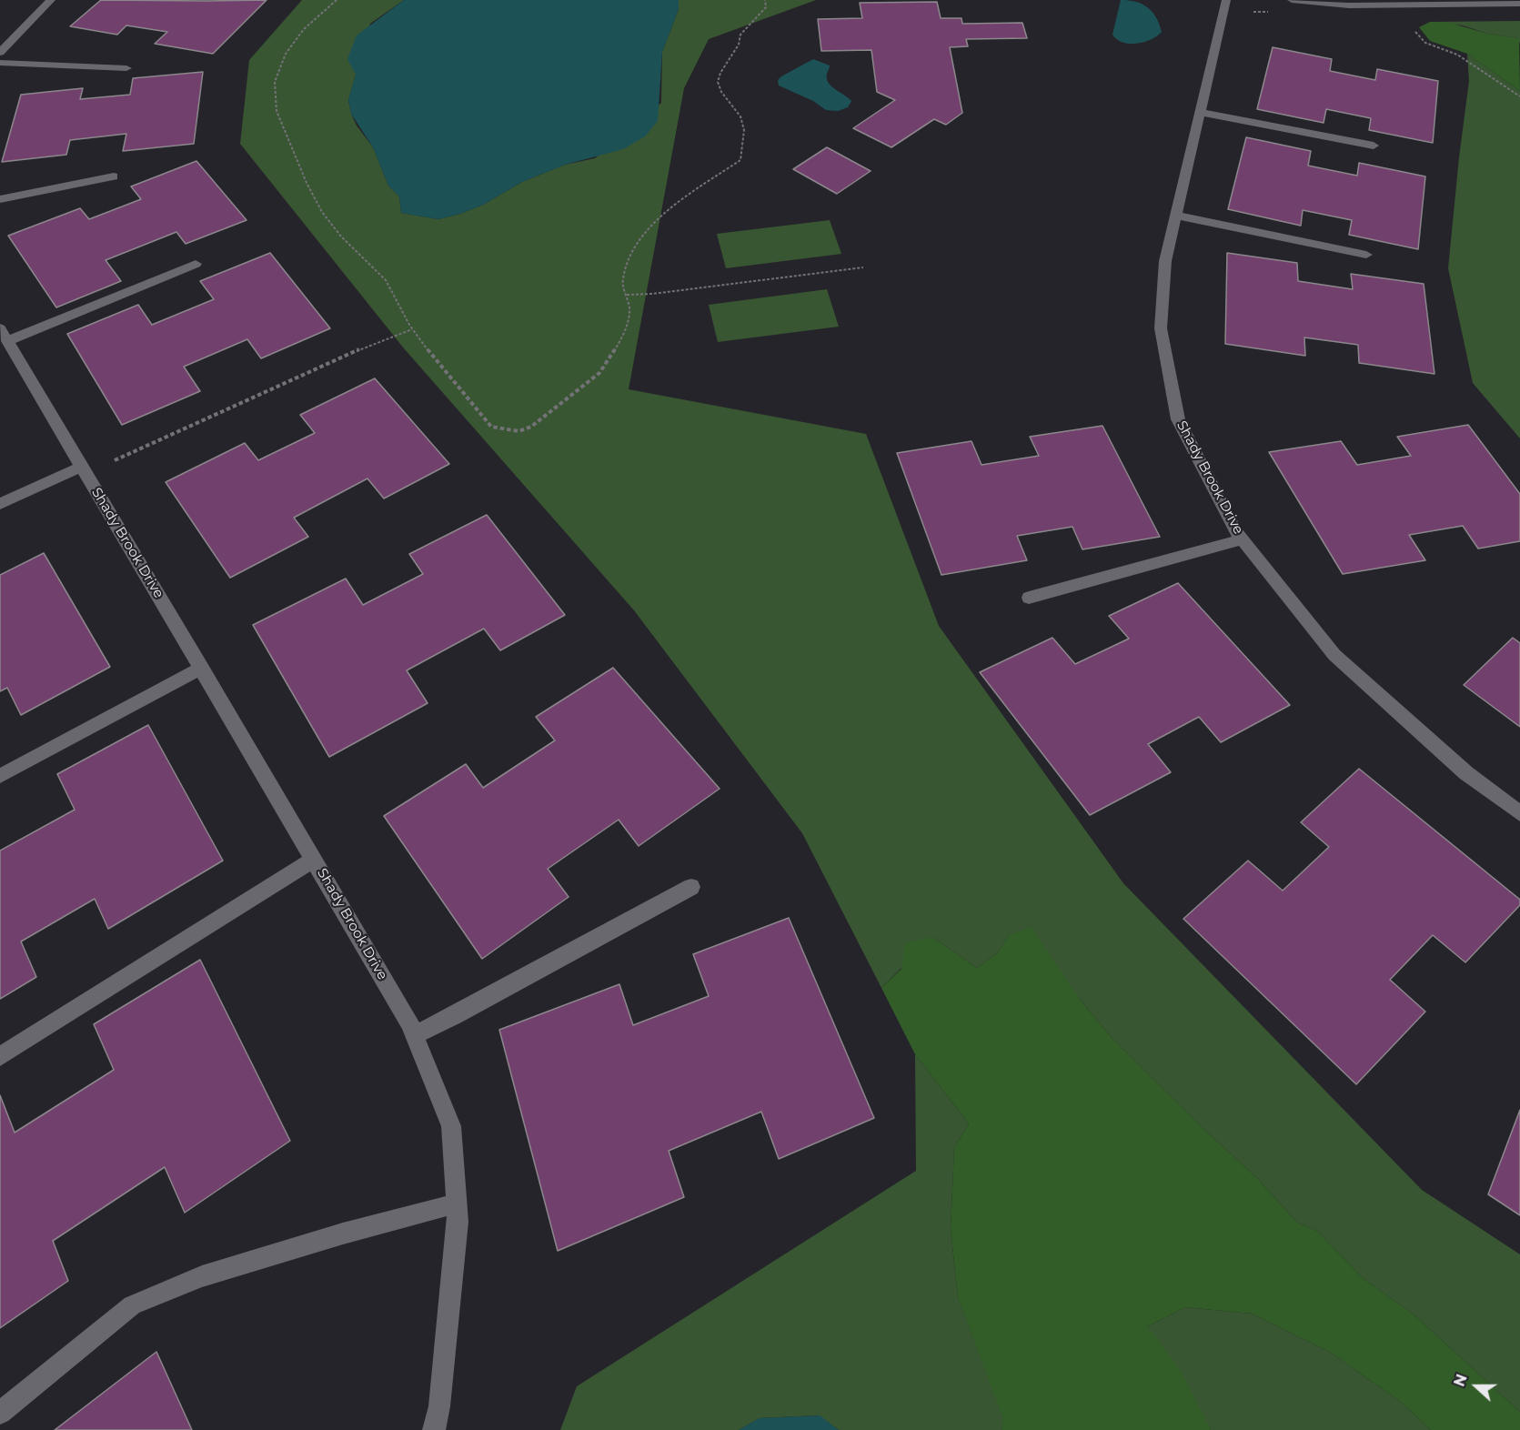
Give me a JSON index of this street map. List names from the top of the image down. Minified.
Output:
{"streets":{"street":["Shady Brook Drive"]},"north":"left"}
